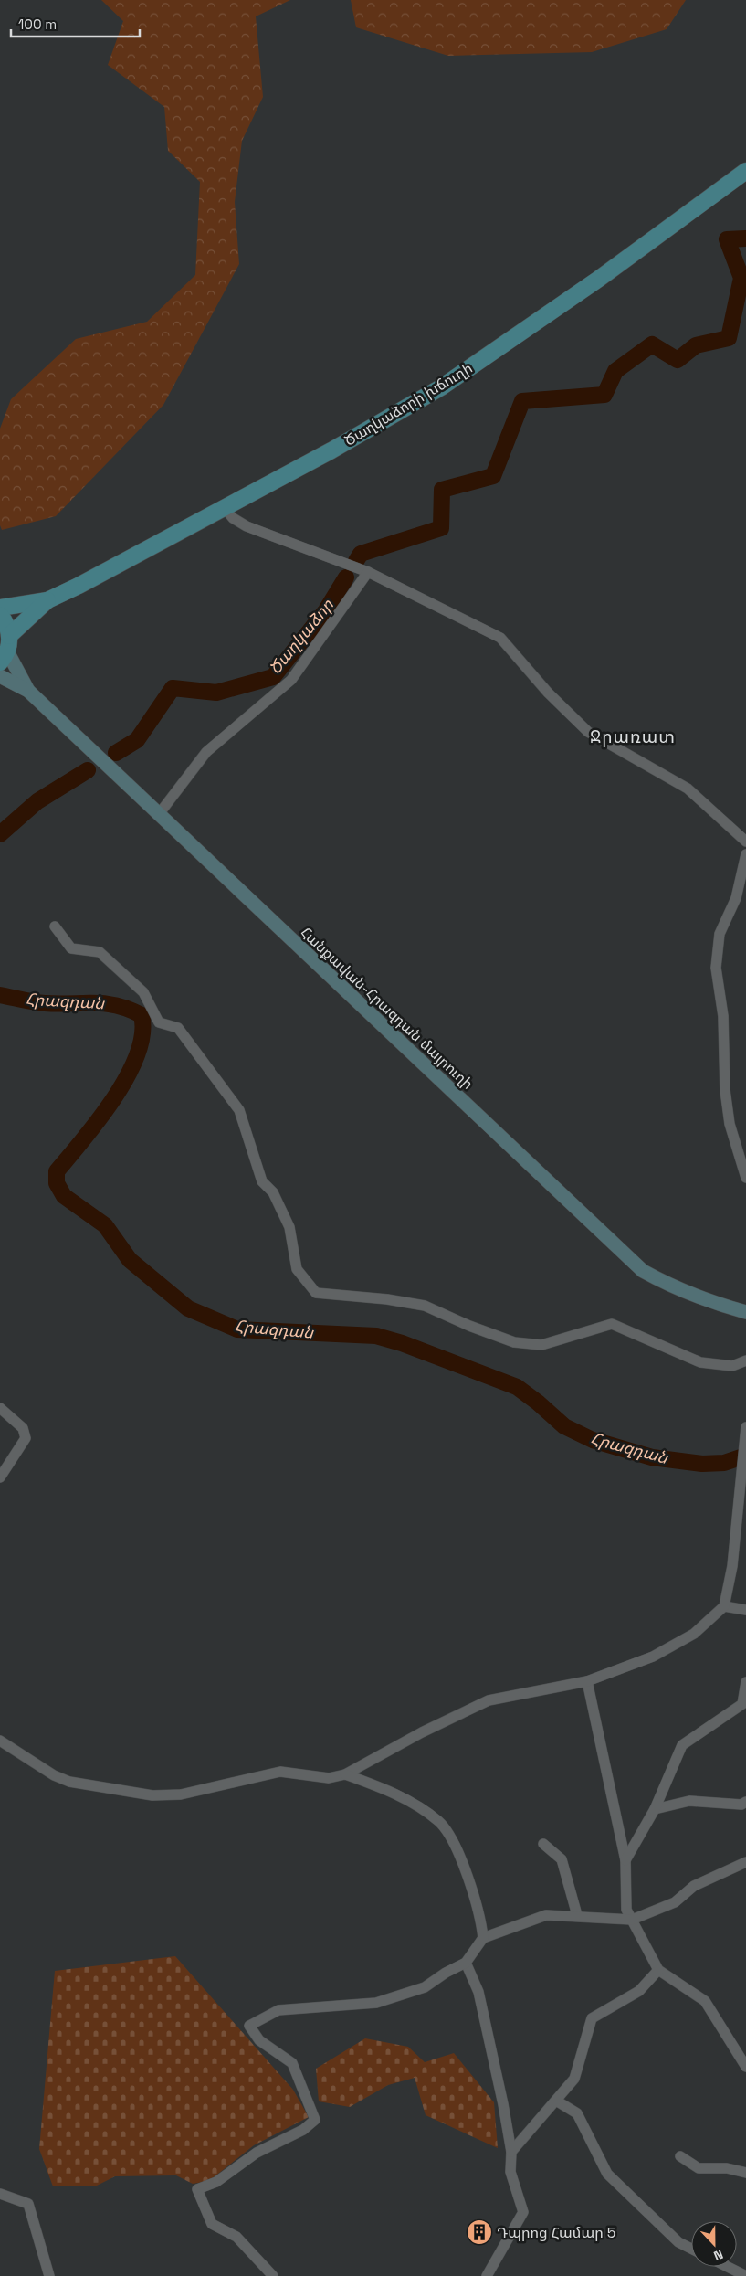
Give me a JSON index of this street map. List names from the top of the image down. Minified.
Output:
{"streets":{"main road":["Ծաղկաձորի խճուղի","Հանքավան-Հրազդան մայրուղի"]},"crossings":[["Ծաղկաձորի խճուղի","Հանքավան-Հրազդան մայրուղի"]],"districts":["Ջրառատ"],"water":["Ծաղկաձոր","Հրազդան"],"places":{"building":["Դպրոց Համար 5"]},"scale_bar":"100 m","north":"bottom"}
